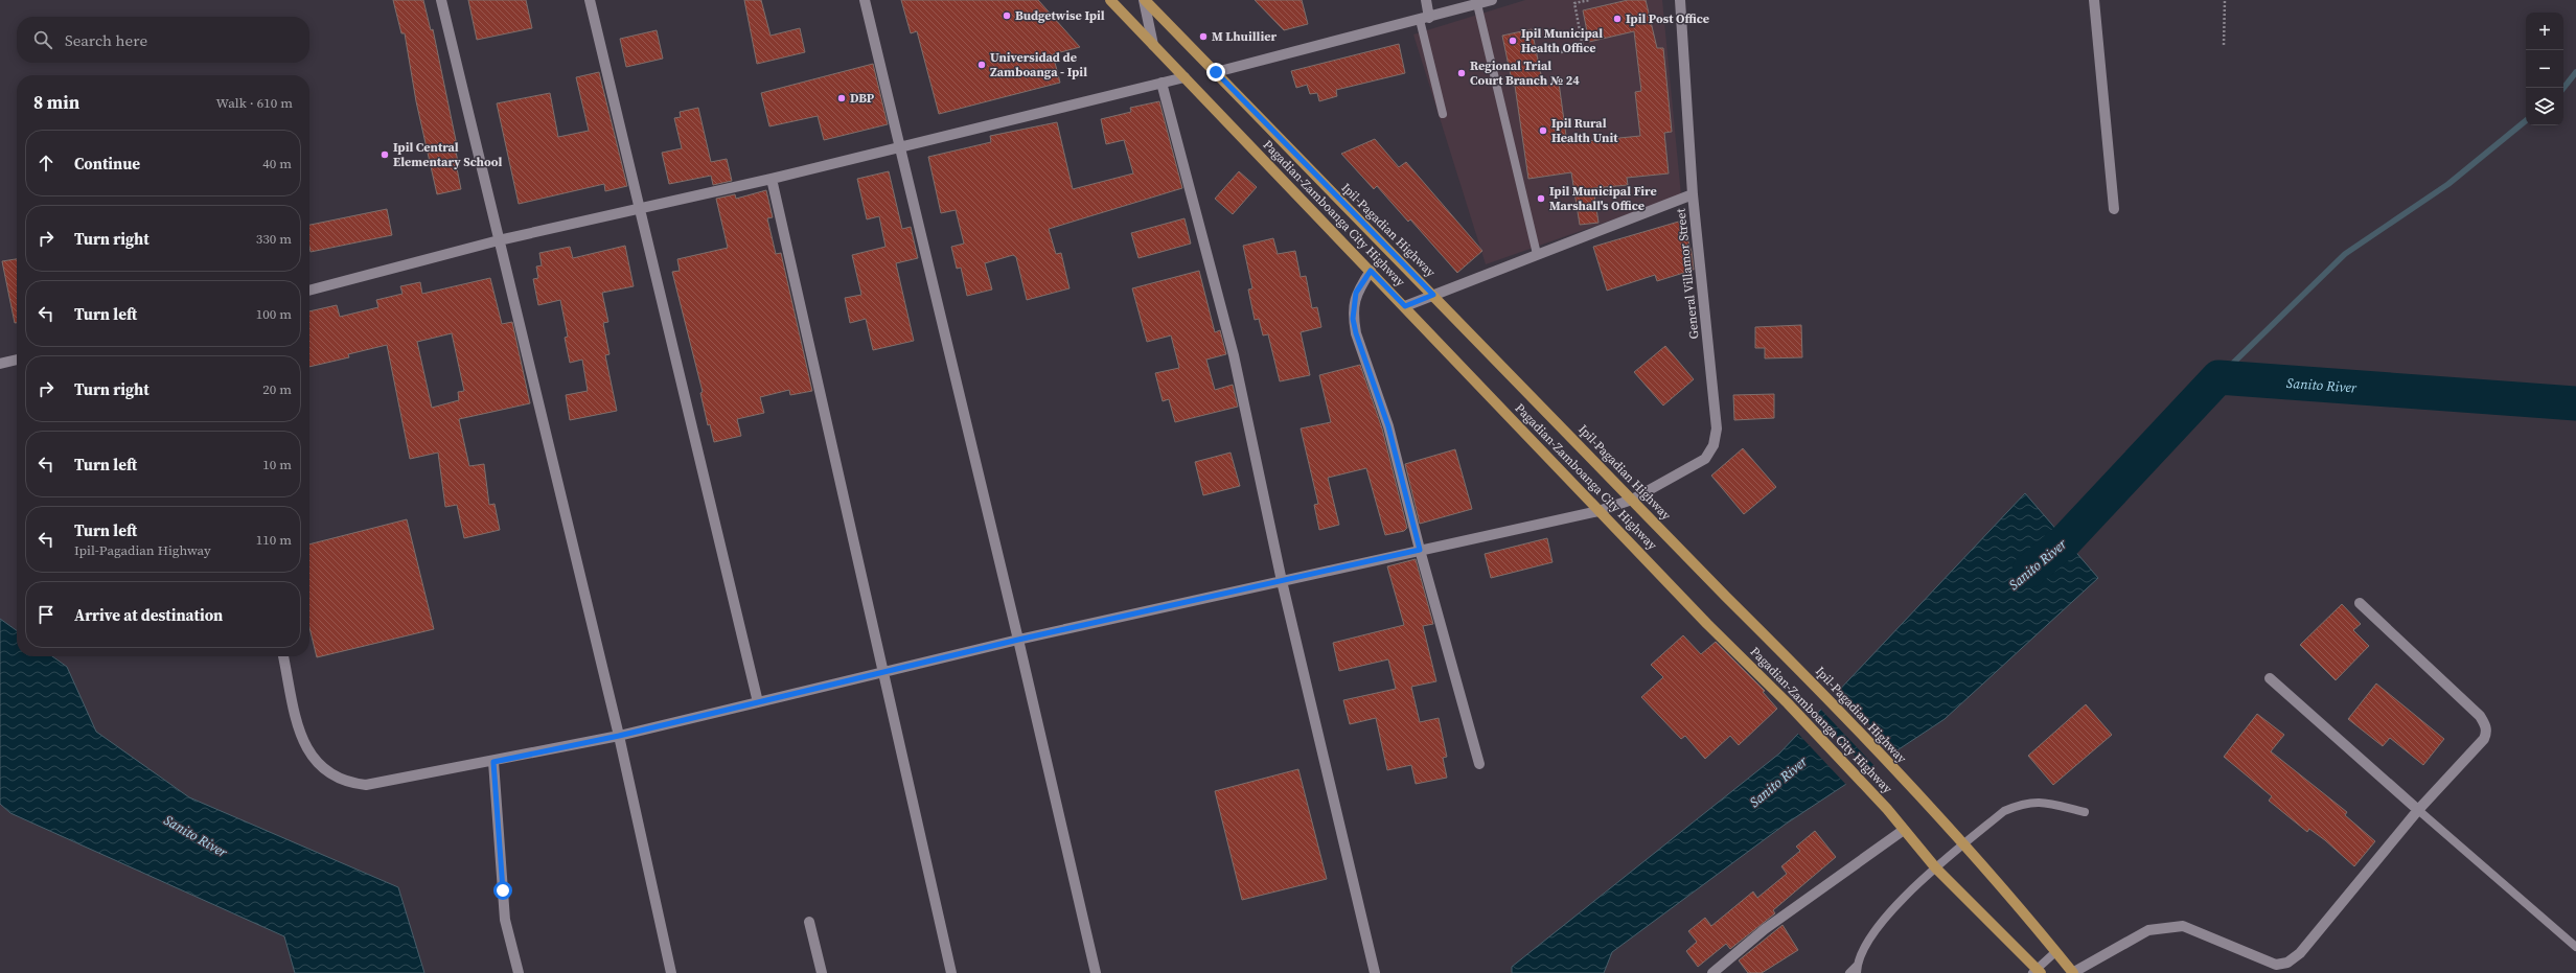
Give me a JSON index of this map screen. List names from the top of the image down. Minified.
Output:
{"streets":{"main road":["Pagadian-Zamboanga City Highway","Ipil-Pagadian Highway"],"street":["General Villamor Street"]},"crossings":[["Pagadian-Zamboanga City Highway","General Villamor Street"],["Ipil-Pagadian Highway","General Villamor Street"]],"water":["Sanito River"],"places":["Budgetwise Ipil","Ipil Post Office","M Lhuillier","Ipil Municipal Health Office","Universidad de Zamboanga - Ipil","Regional Trial Court Branch № 24","DBP","Ipil Rural Health Unit","Ipil Central Elementary School","Ipil Municipal Fire Marshall's Office"],"page":{"map_buttons":["+","−"],"search":"Search here","heading":["8 min","Walk · 610 m"],"list":[["Continue","40 m"],["Turn right","330 m"],["Turn left","100 m"],["Turn right","20 m"],["Turn left","10 m"],["Turn left","Ipil-Pagadian Highway","110 m"],"Arrive at destination"]}}
